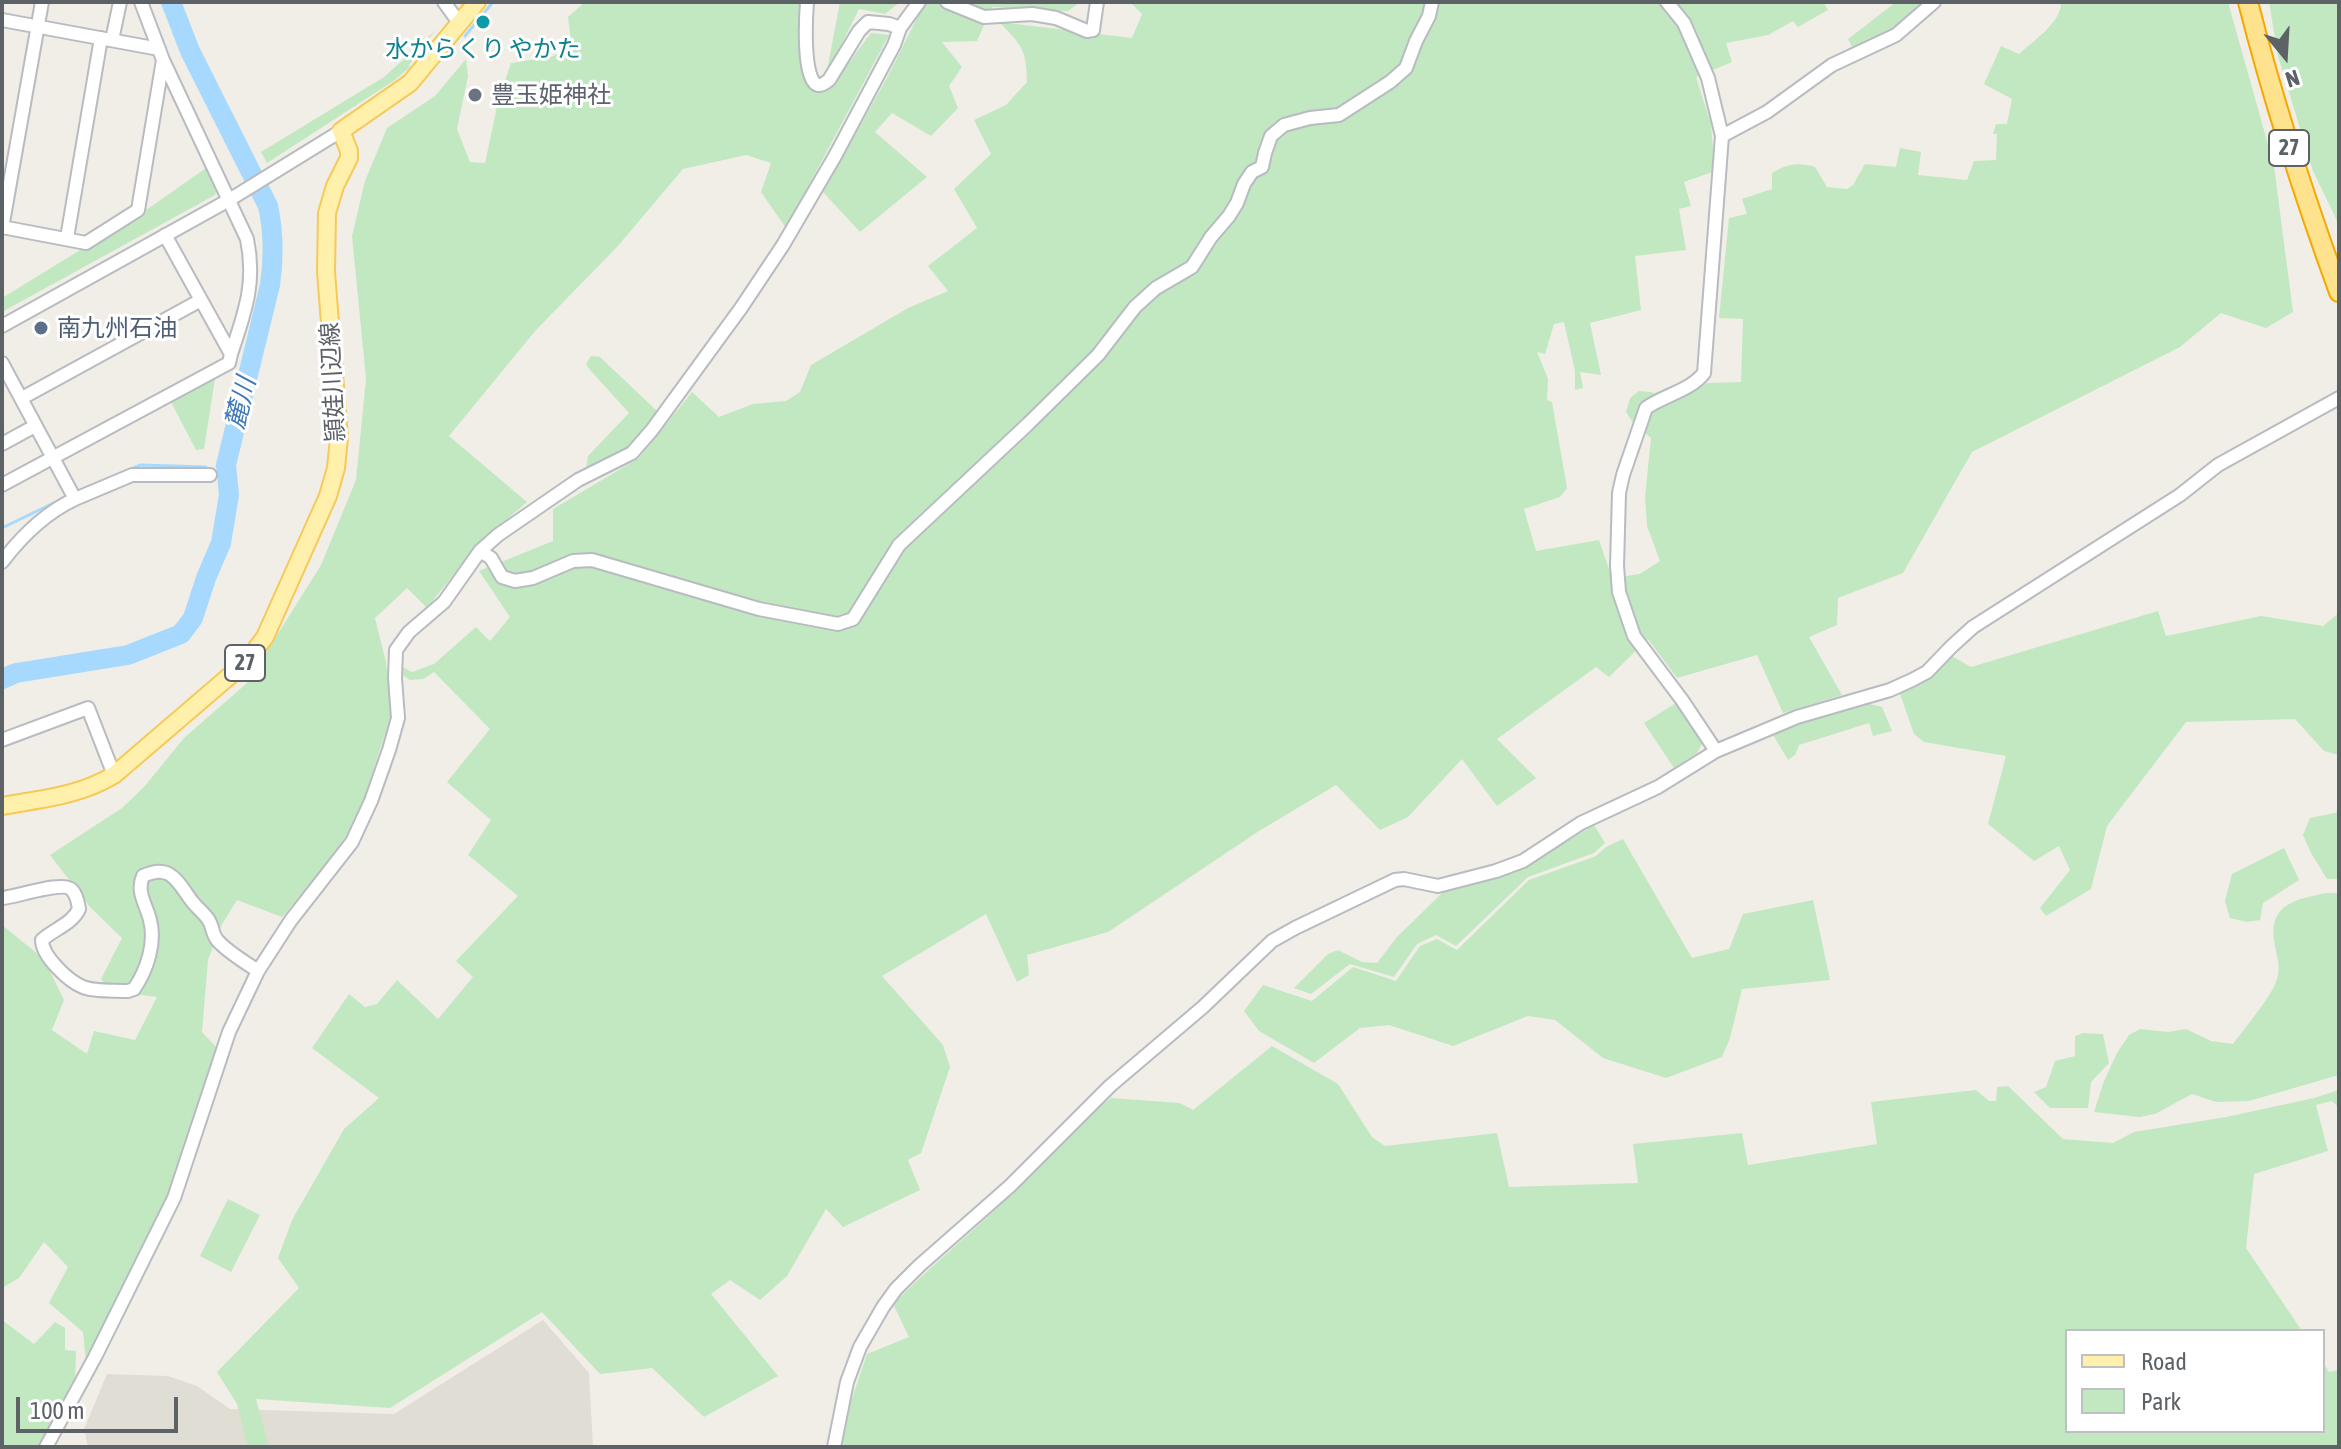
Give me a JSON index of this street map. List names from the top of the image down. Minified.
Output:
{"streets":{"highway":["27"],"main road":["頴娃川辺線"]},"water":["麓川"],"places":["水からくり やかた","豊玉姫神社","南九州石油"],"legend":["Road","Park"],"scale_bar":"100 m","north":"bottom"}
